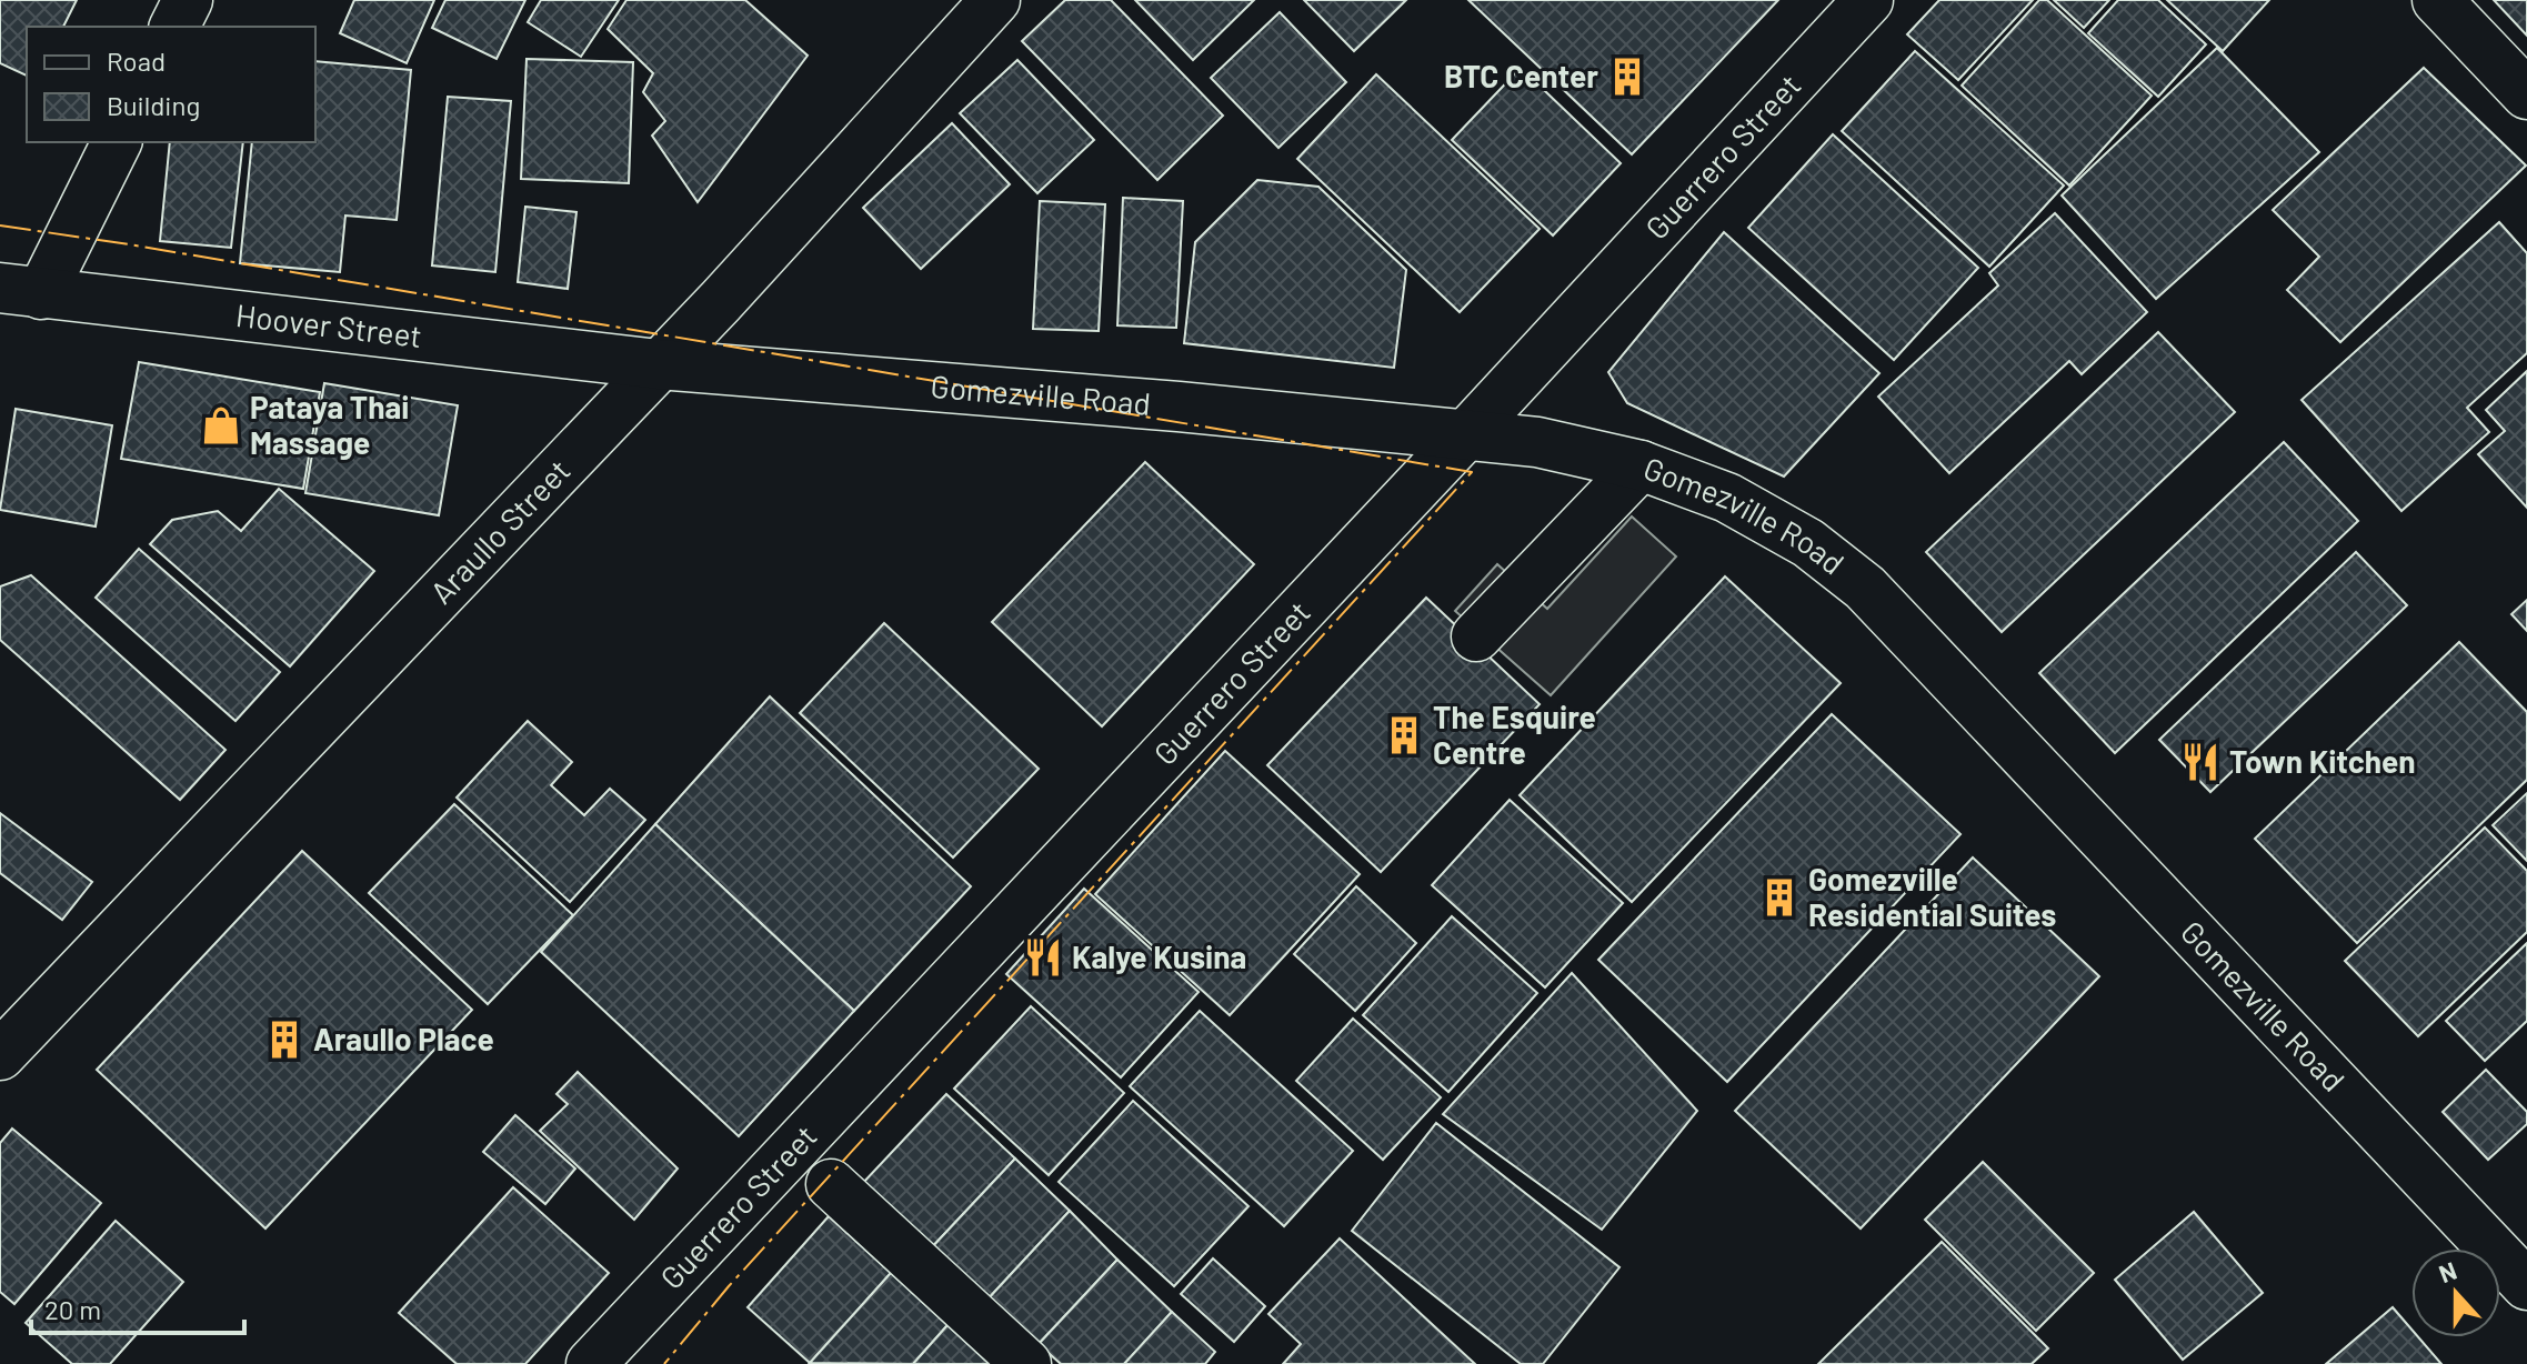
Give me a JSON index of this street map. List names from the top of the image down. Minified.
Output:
{"streets":{"street":["Guerrero Street","Hoover Street","Gomezville Road","Araullo Street"]},"crossings":[["Guerrero Street","Gomezville Road"],["Hoover Street","Gomezville Road"],["Hoover Street","Araullo Street"],["Gomezville Road","Araullo Street"]],"places":{"building":["BTC Center","The Esquire Centre","Gomezville Residential Suites","Araullo Place"],"shop":["Pataya Thai Massage"],"restaurant":["Town Kitchen","Kalye Kusina"]},"legend":["Road","Building"],"scale_bar":"20 m","north":"top"}
